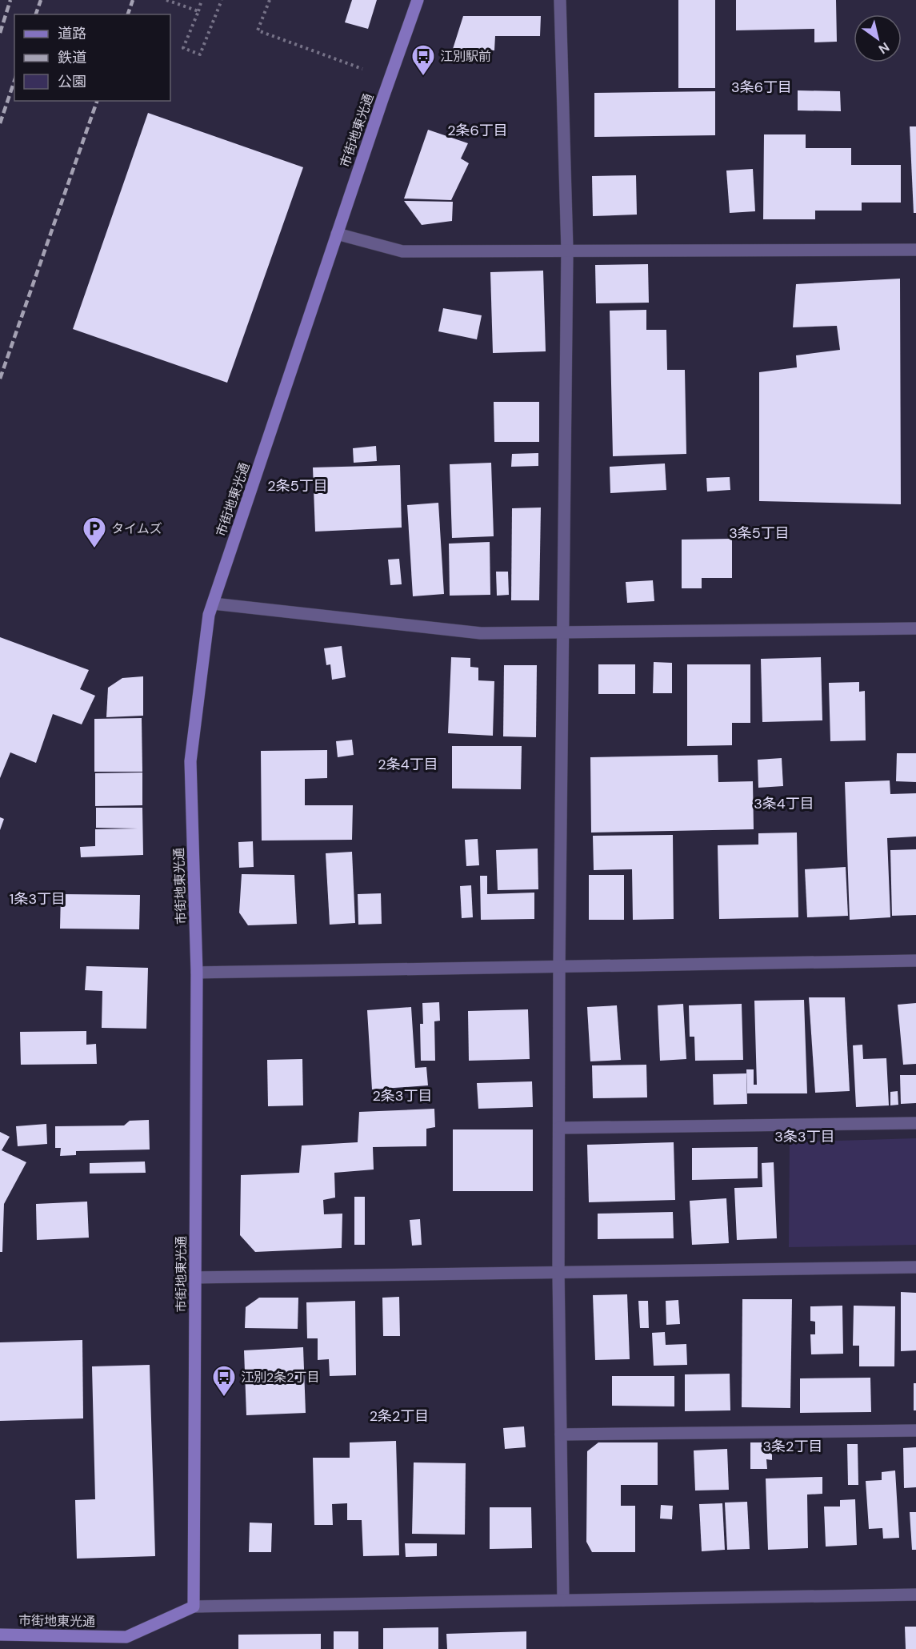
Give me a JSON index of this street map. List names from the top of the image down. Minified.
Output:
{"streets":{"street":["市街地東光通"]},"districts":["3条6丁目","2条6丁目","2条5丁目","3条5丁目","2条4丁目","3条4丁目","1条3丁目","2条3丁目","3条3丁目","2条2丁目","3条2丁目"],"places":{"bus stop":["江別駅前","江別2条2丁目"],"parking":["タイムズ"]},"legend":["道路","鉄道","公園"],"north":"bottom right"}
